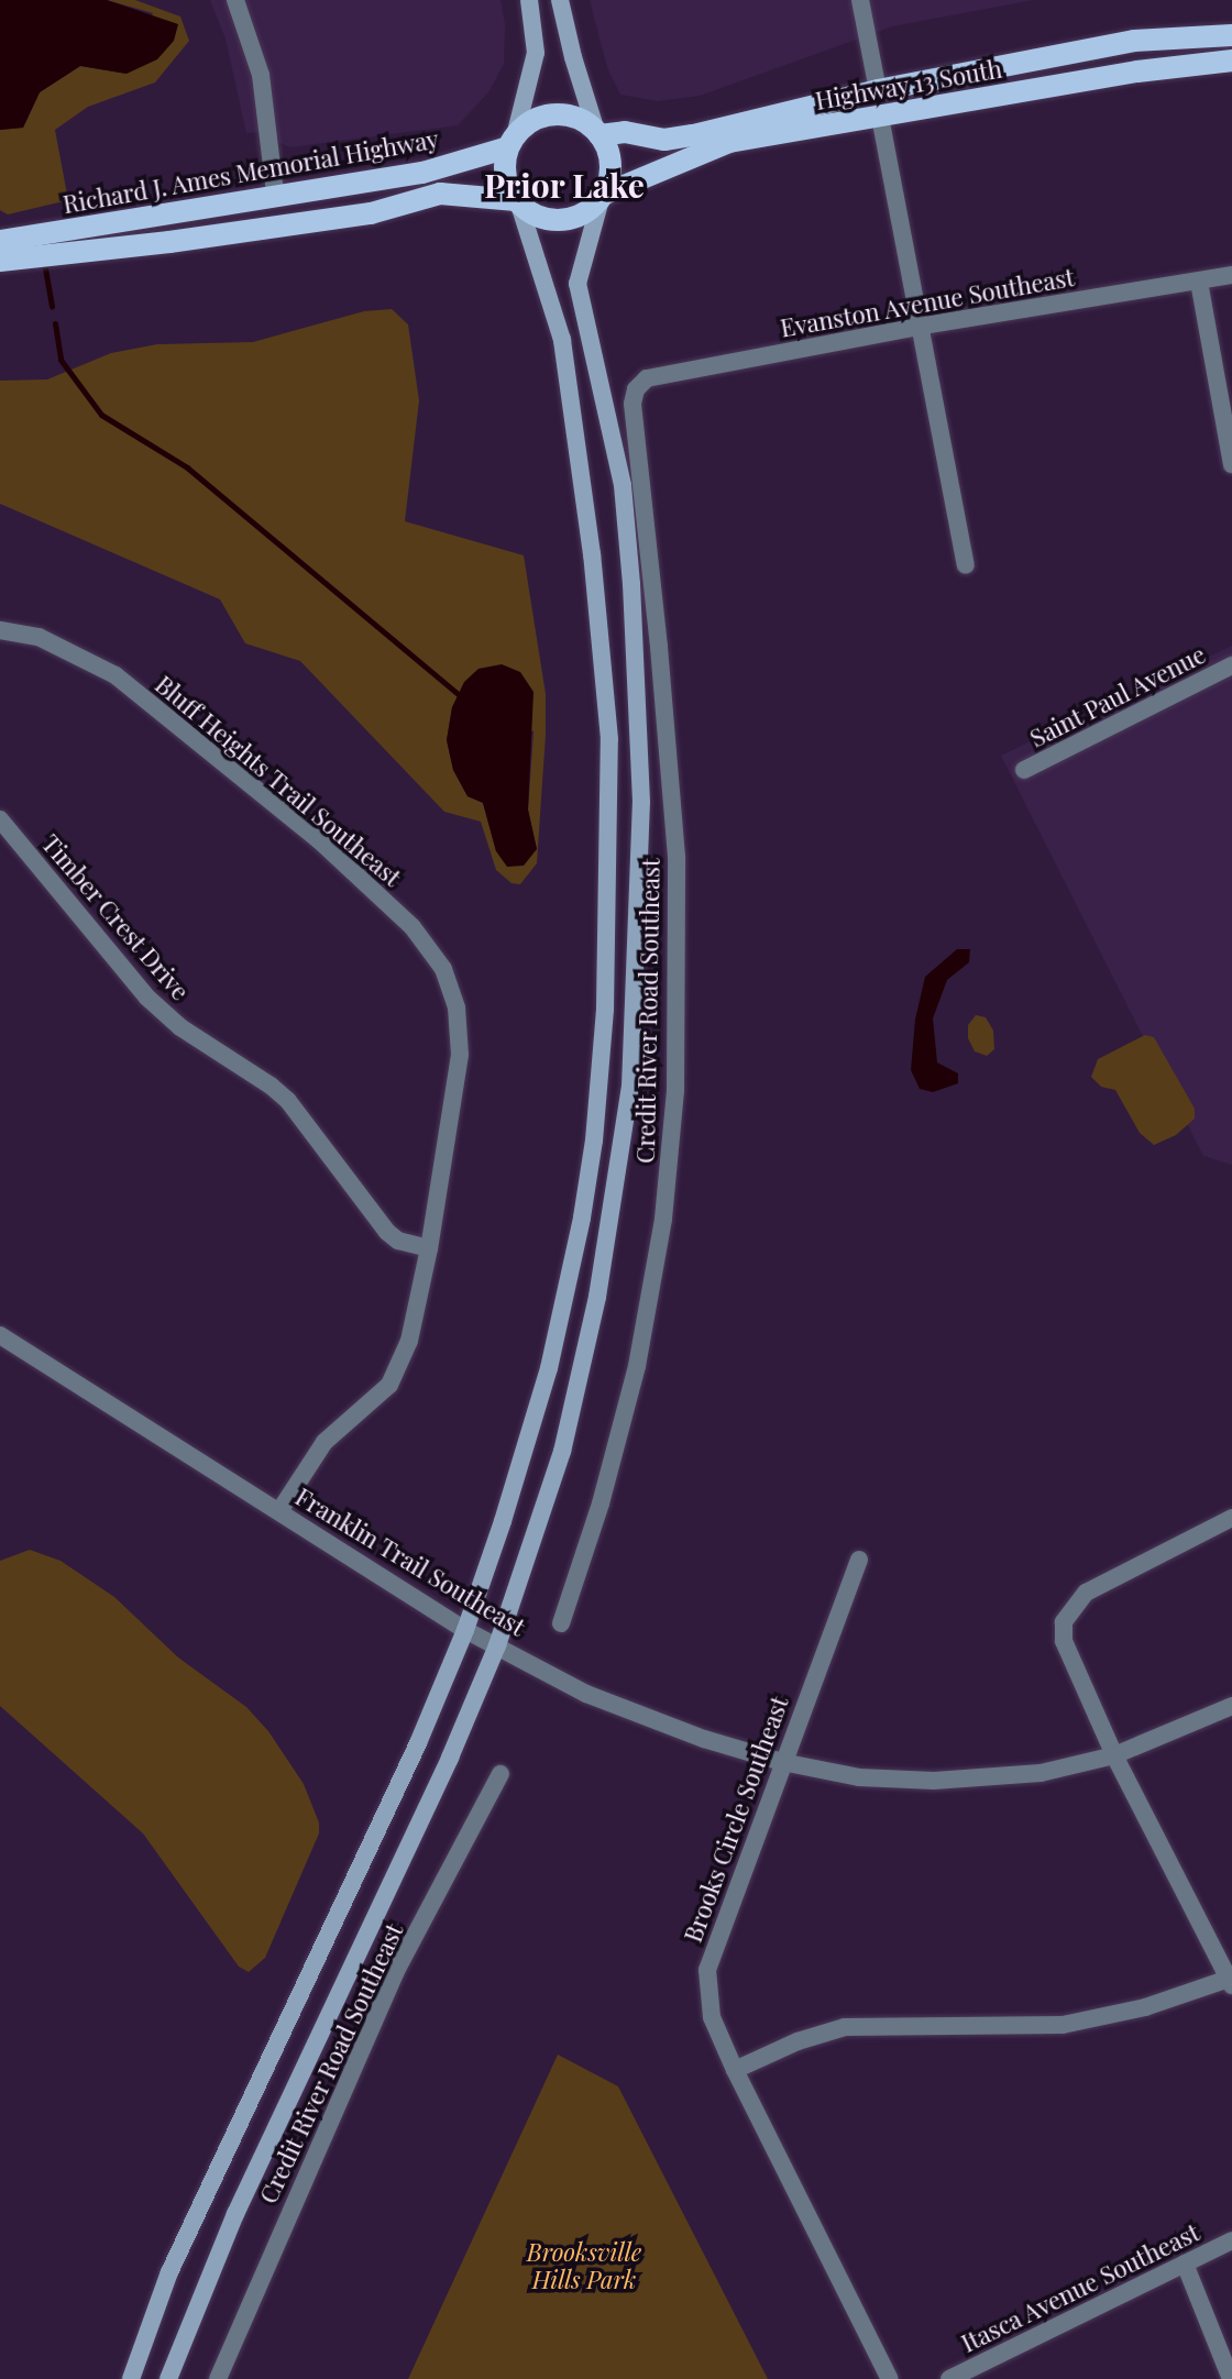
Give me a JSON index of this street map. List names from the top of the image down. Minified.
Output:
{"streets":{"main road":["Highway 13 South","Richard J. Ames Memorial Highway"],"street":["Evanston Avenue Southeast","Saint Paul Avenue","Bluff Heights Trail Southeast","Timber Crest Drive","Credit River Road Southeast","Franklin Trail Southeast","Brooks Circle Southeast","Itasca Avenue Southeast"]},"crossings":[["Highway 13 South","Richard J. Ames Memorial Highway"],["Evanston Avenue Southeast","Credit River Road Southeast"],["Bluff Heights Trail Southeast","Timber Crest Drive"],["Bluff Heights Trail Southeast","Franklin Trail Southeast"],["Franklin Trail Southeast","Brooks Circle Southeast"]],"districts":["Prior Lake"],"parks":["Brooksville Hills Park"]}
